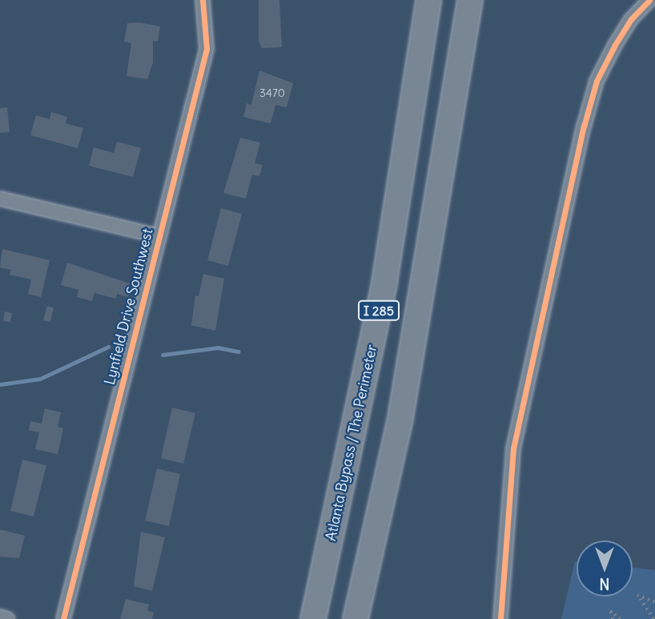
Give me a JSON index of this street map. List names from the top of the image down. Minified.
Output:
{"streets":{"highway":["I 285","Atlanta Bypass / The Perimeter"],"street":["Lynfield Drive Southwest"]},"house_numbers":["3470"],"north":"bottom"}
